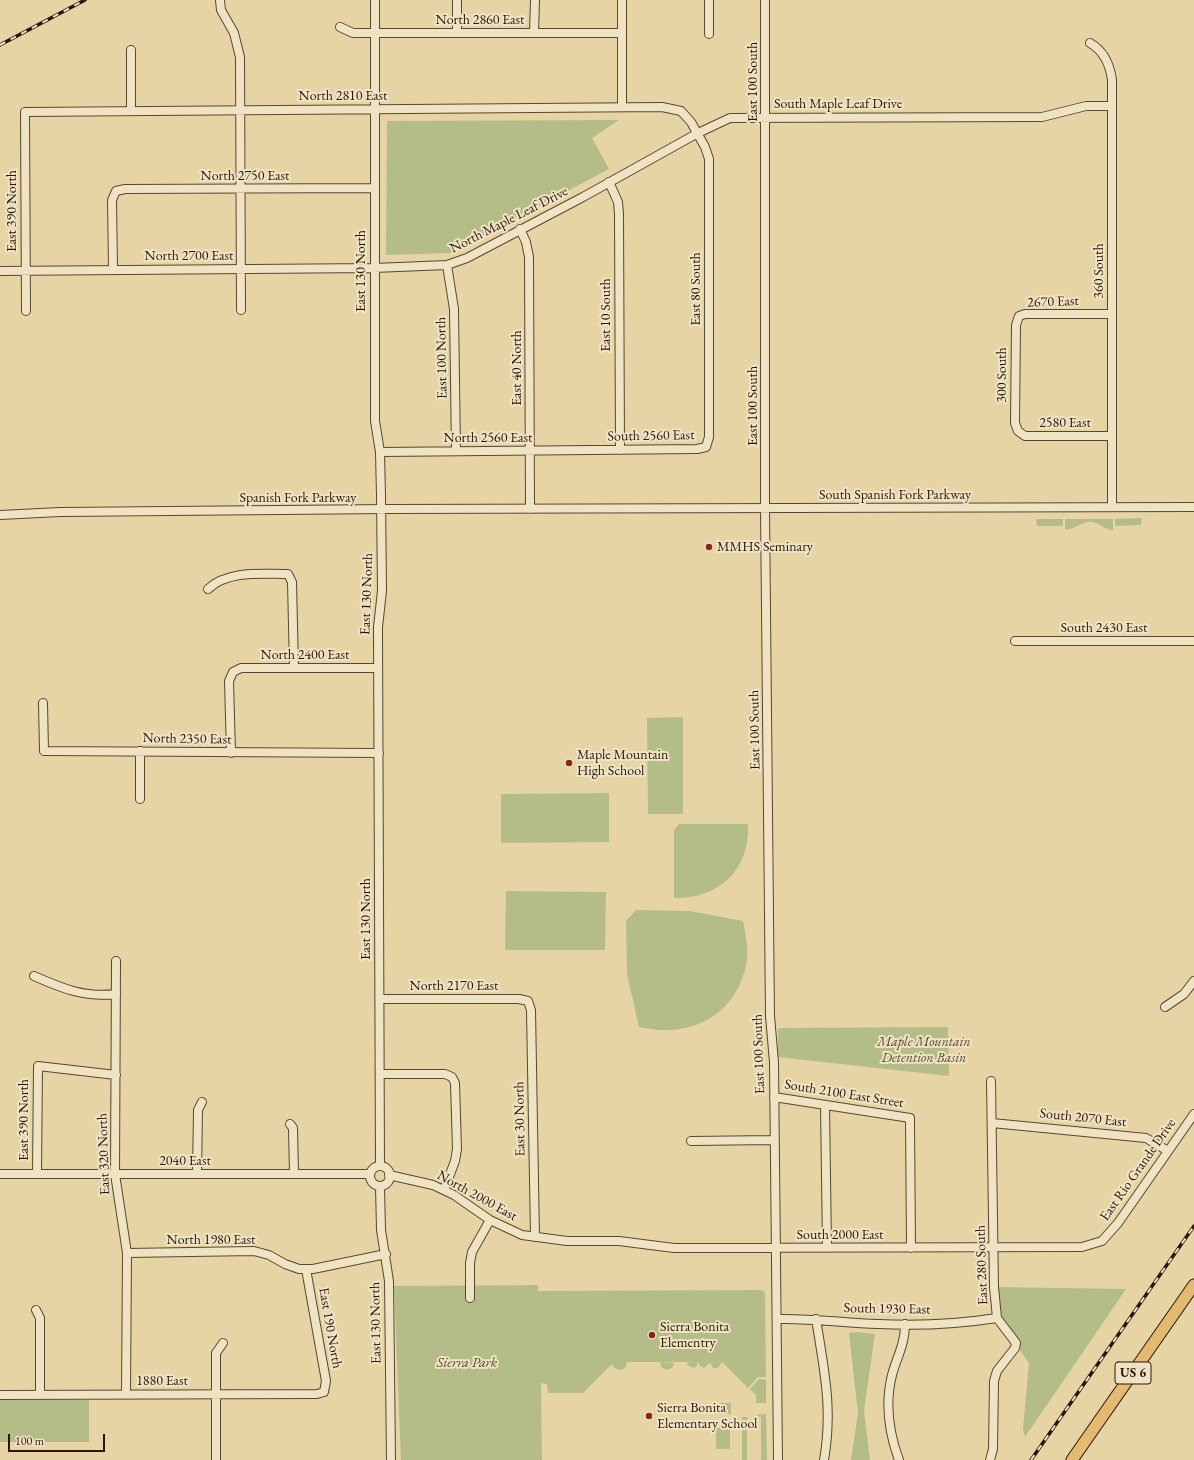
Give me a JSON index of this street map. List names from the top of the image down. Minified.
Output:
{"streets":{"highway":["US 6"],"street":["North 2860 East","East 100 South","North 2810 East","South Maple Leaf Drive","North 2750 East","East 390 North","North Maple Leaf Drive","North 2700 East","East 130 North","360 South","East 80 South","2670 East","East 10 South","East 100 North","East 40 North","300 South","2580 East","South 2560 East","North 2560 East","South Spanish Fork Parkway","Spanish Fork Parkway","South 2430 East","North 2400 East","North 2350 East","North 2170 East","South 2100 East Street","South 2070 East","East 30 North","East 320 North","2040 East","East Rio Grande Drive","North 2000 East","South 2000 East","North 1980 East","East 280 South","South 1930 East","East 190 North","1880 East"]},"crossings":[["North 2860 East","East 130 North"],["East 100 South","South Maple Leaf Drive"],["East 100 South","South Spanish Fork Parkway"],["East 100 South","South 2100 East Street"],["East 100 South","South 2000 East"],["East 100 South","South 1930 East"],["North 2810 East","East 390 North"],["North 2810 East","East 130 North"],["North 2810 East","East 80 South"],["South Maple Leaf Drive","North Maple Leaf Drive"],["South Maple Leaf Drive","360 South"],["South Maple Leaf Drive","East 80 South"],["South Maple Leaf Drive","East 10 South"],["North 2750 East","North 2700 East"],["North 2750 East","East 130 North"],["East 390 North","North 2700 East"],["East 390 North","East 320 North"],["East 390 North","2040 East"],["North Maple Leaf Drive","North 2700 East"],["North Maple Leaf Drive","East 130 North"],["North Maple Leaf Drive","East 100 North"],["North Maple Leaf Drive","East 40 North"],["North 2700 East","East 130 North"],["East 130 North","North 2560 East"],["East 130 North","Spanish Fork Parkway"],["East 130 North","North 2400 East"],["East 130 North","North 2350 East"],["East 130 North","North 2170 East"],["East 130 North","2040 East"],["East 130 North","North 2000 East"],["East 130 North","North 1980 East"],["360 South","2670 East"],["360 South","2580 East"],["360 South","South Spanish Fork Parkway"],["East 80 South","South 2560 East"],["2670 East","300 South"],["East 10 South","South 2560 East"],["East 100 North","North 2560 East"],["East 40 North","North 2560 East"],["East 40 North","Spanish Fork Parkway"],["300 South","2580 East"],["South 2560 East","North 2560 East"],["South Spanish Fork Parkway","Spanish Fork Parkway"],["North 2400 East","North 2350 East"],["North 2170 East","East 30 North"],["South 2100 East Street","South 2000 East"],["South 2070 East","East Rio Grande Drive"],["South 2070 East","East 280 South"],["East 30 North","North 2000 East"],["East 320 North","2040 East"],["East 320 North","North 1980 East"],["East 320 North","1880 East"],["2040 East","North 2000 East"],["East Rio Grande Drive","South 2000 East"],["North 2000 East","South 2000 East"],["South 2000 East","East 280 South"],["North 1980 East","East 190 North"],["East 280 South","South 1930 East"],["East 190 North","1880 East"]],"parks":["Maple Mountain Detention Basin","Sierra Park"],"places":["MMHS Seminary","Maple Mountain High School","Sierra Bonita Elementry","Sierra Bonita Elementary School"],"scale_bar":"100 m"}
